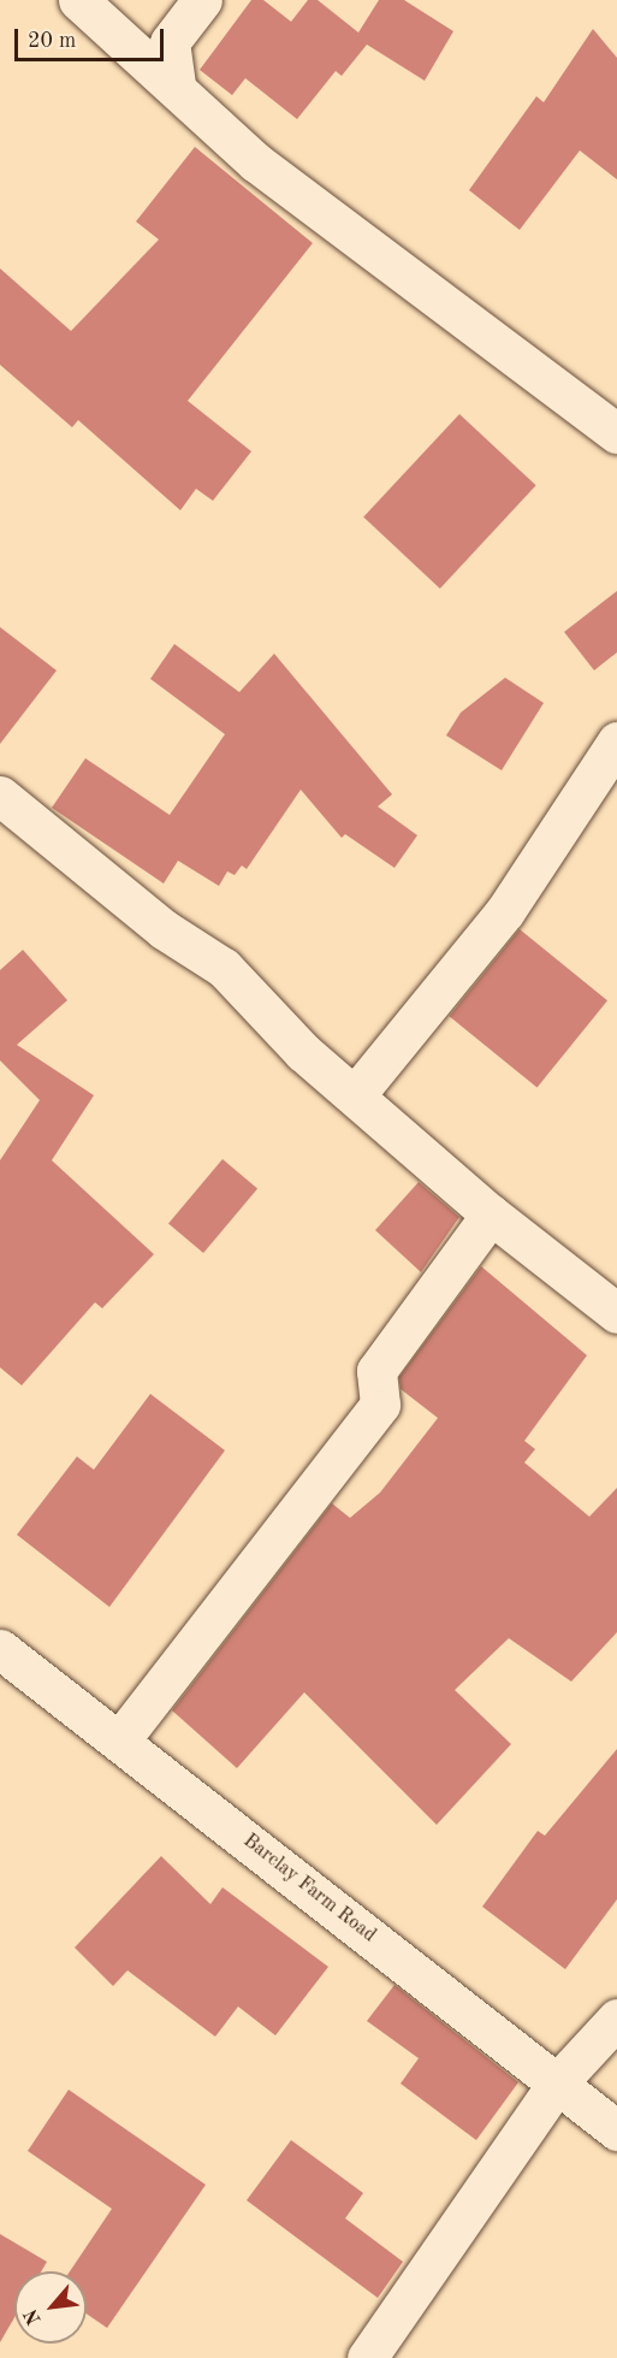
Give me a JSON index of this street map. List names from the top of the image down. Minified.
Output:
{"streets":{"street":["Barclay Farm Road"]},"scale_bar":"20 m","north":"bottom left"}
